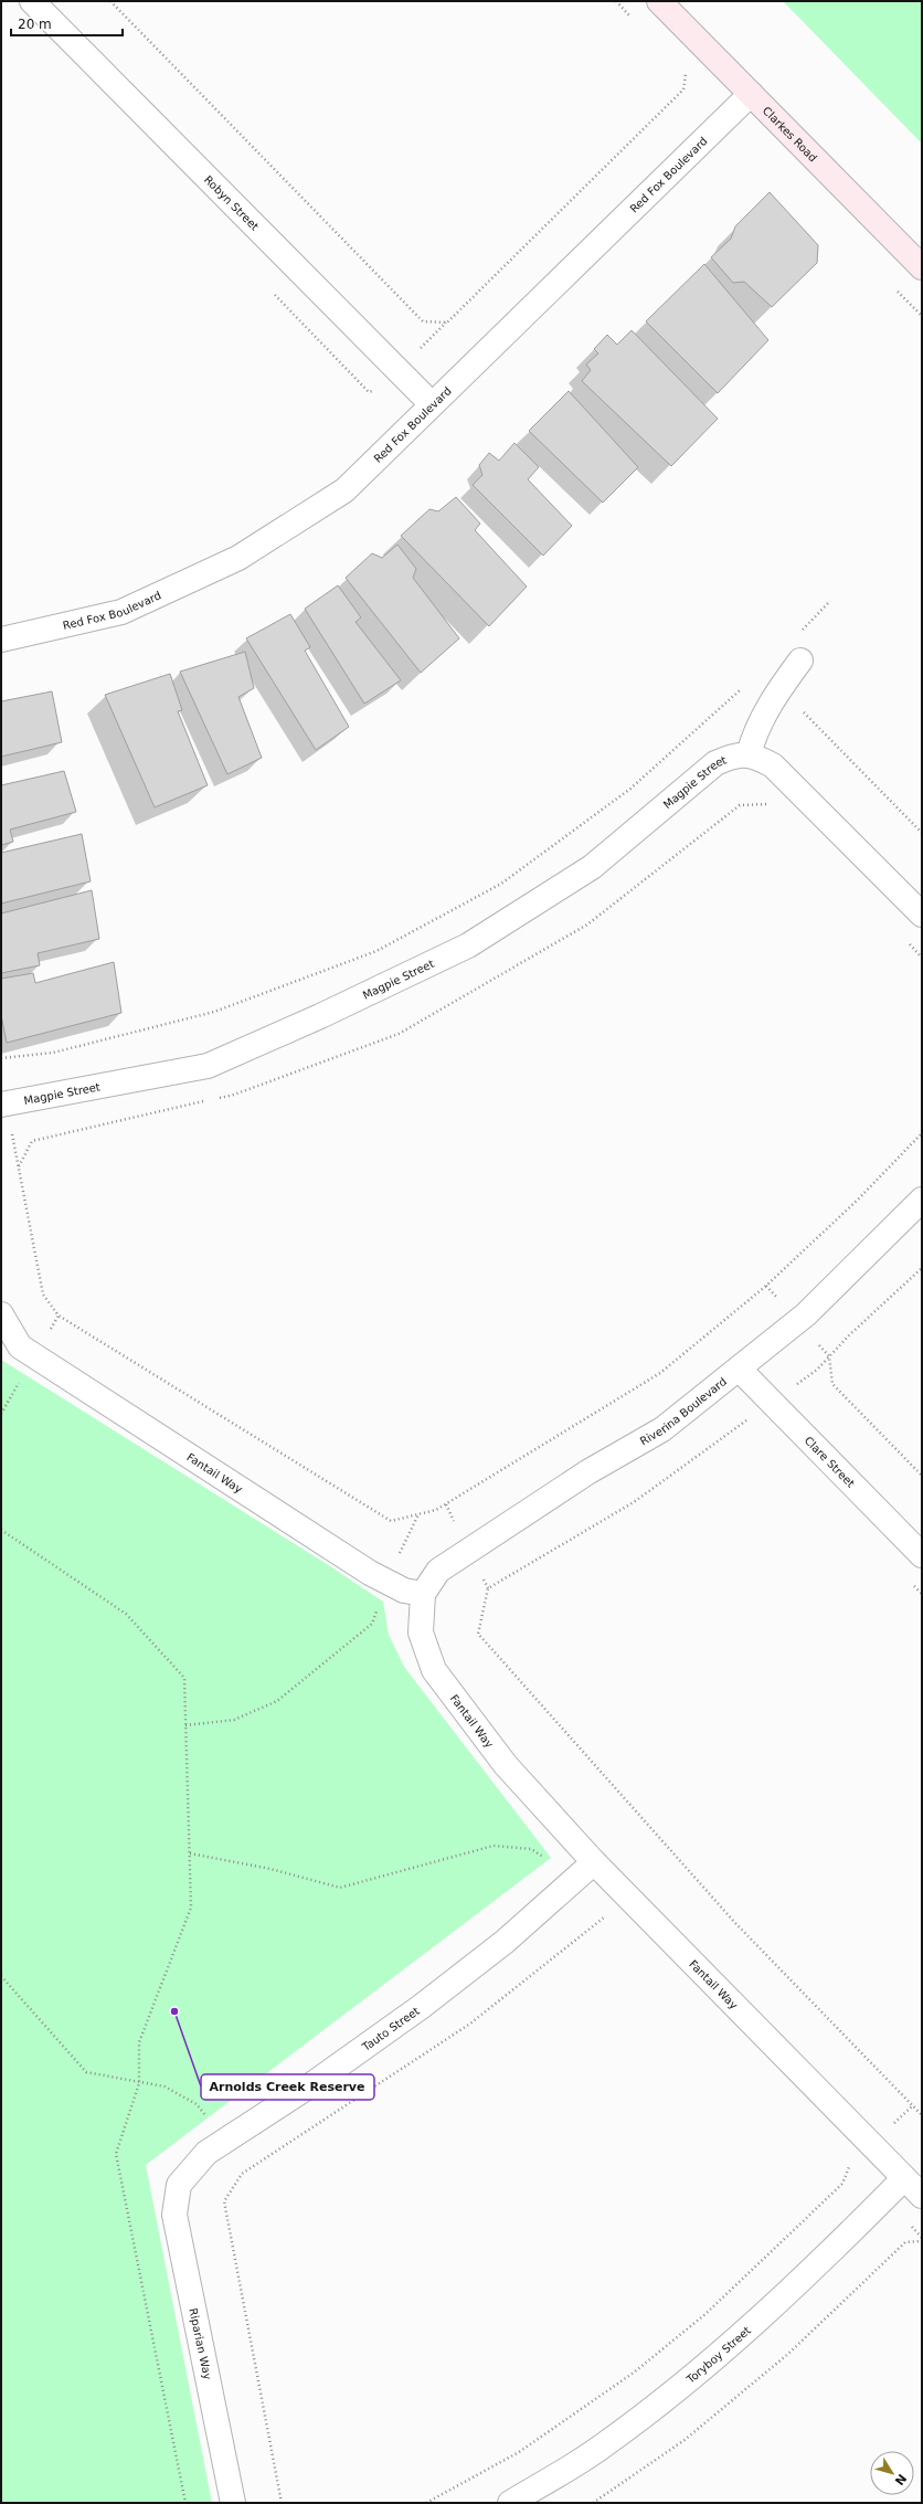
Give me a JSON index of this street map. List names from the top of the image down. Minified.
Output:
{"streets":{"street":["Clarkes Road","Red Fox Boulevard","Robyn Street","Magpie Street","Riverina Boulevard","Clare Street","Fantail Way","Tauto Street","Riparian Way","Toryboy Street"]},"crossings":[["Clarkes Road","Red Fox Boulevard"],["Red Fox Boulevard","Robyn Street"],["Riverina Boulevard","Clare Street"],["Riverina Boulevard","Fantail Way"],["Fantail Way","Tauto Street"],["Fantail Way","Toryboy Street"],["Tauto Street","Riparian Way"]],"places":["Arnolds Creek Reserve"],"scale_bar":"20 m","north":"bottom right"}
